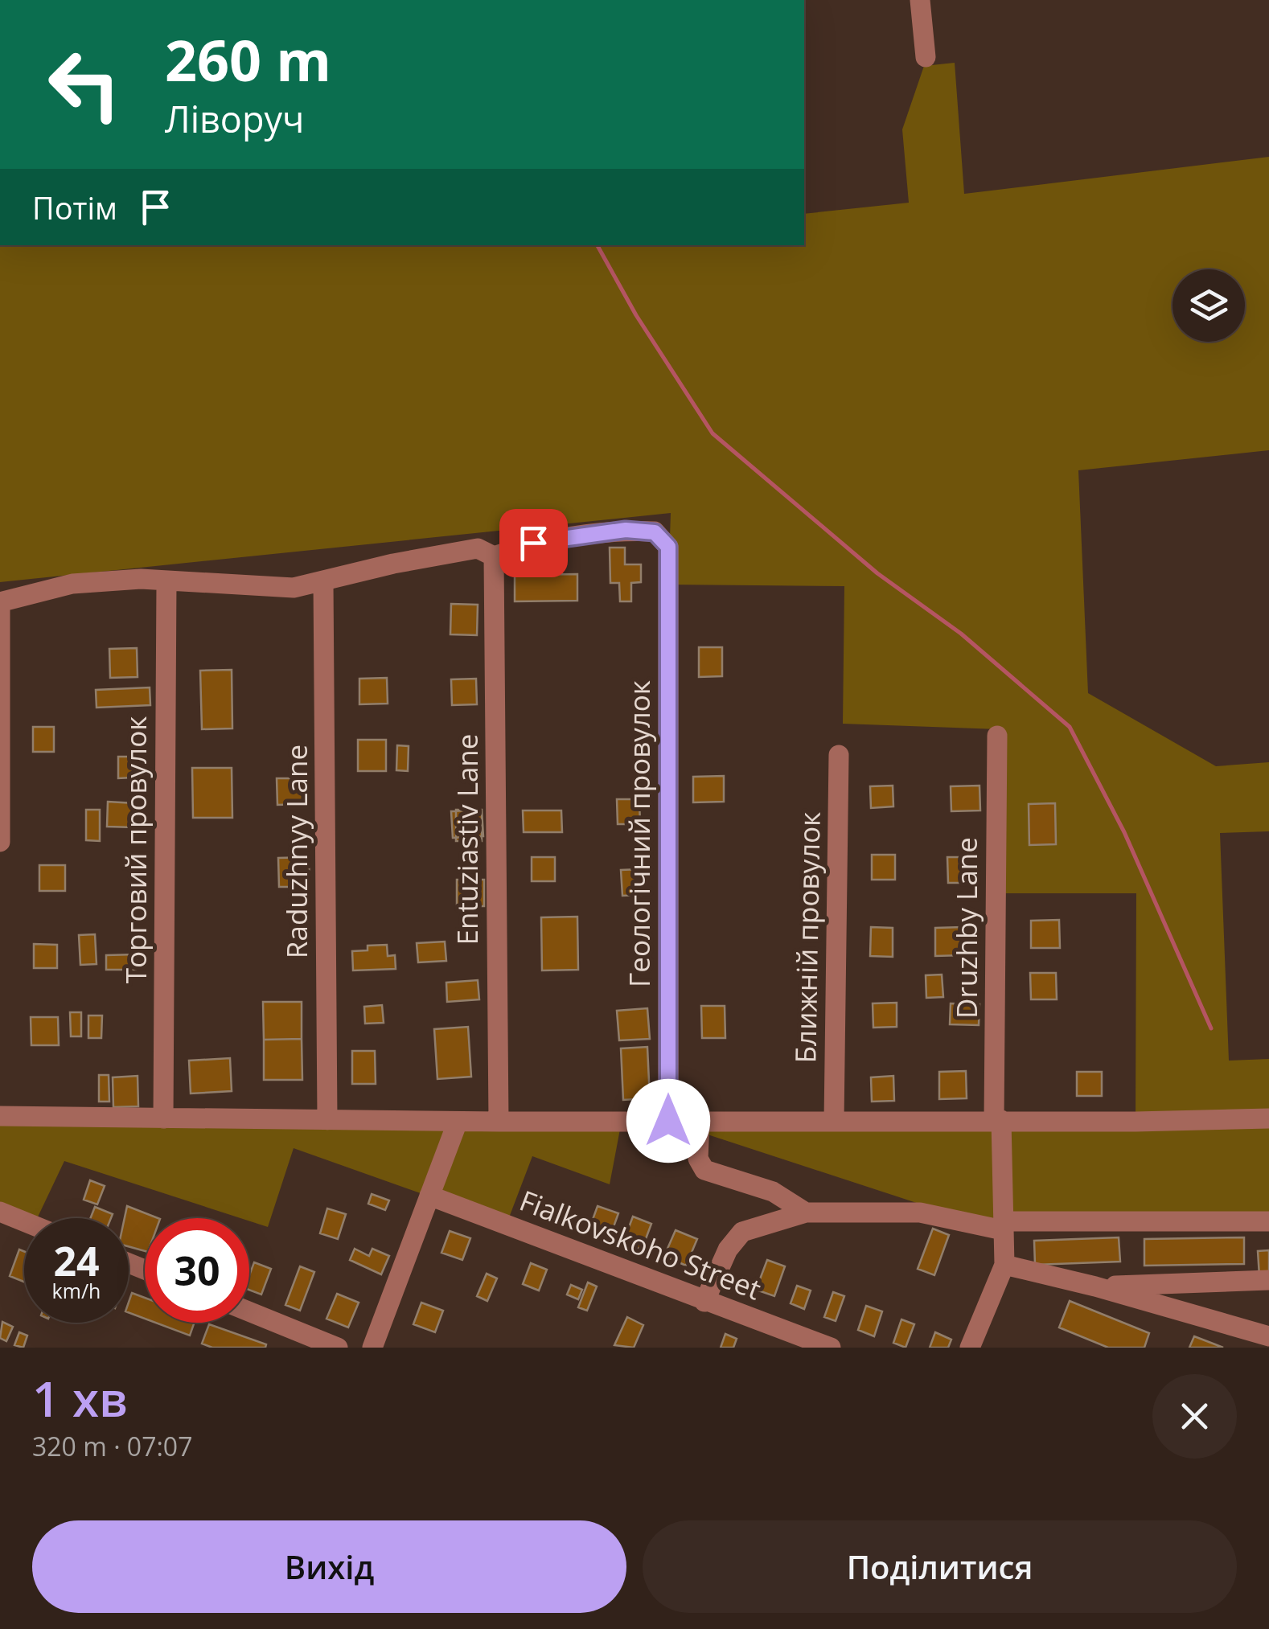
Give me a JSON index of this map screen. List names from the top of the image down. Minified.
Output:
{"streets":{"street":["Геологічний провулок","Entuziastiv Lane","Торговий провулок","Raduzhnyy Lane","Druzhby Lane","Ближній провулок","Fialkovskoho Street"]},"crossings":[["Геологічний провулок","Entuziastiv Lane"]],"page":{"turn":["260 m","Ліворуч"],"then":"Потім","speed":"24 km/h","limit":"30","heading":["1 хв","320 m · 07:07"],"buttons":["Вихід","Поділитися"]}}
